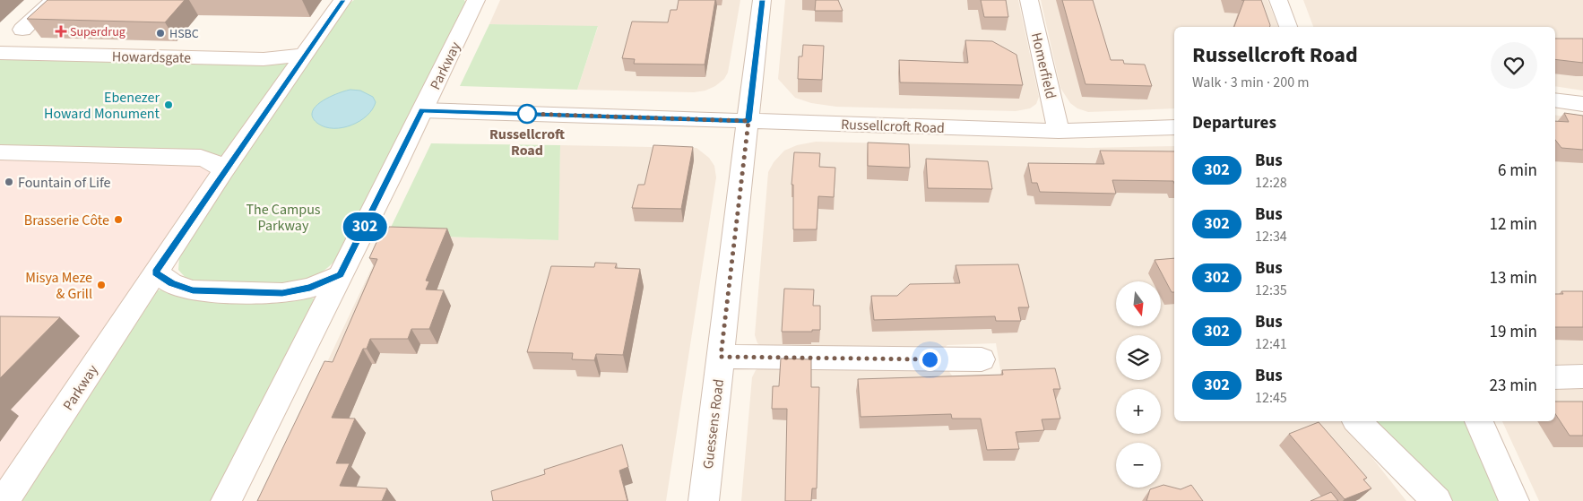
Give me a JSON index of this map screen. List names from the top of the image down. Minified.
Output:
{"streets":{"street":["Howardsgate","Parkway","Homerfield","Russellcroft Road","Guessens Road"]},"crossings":[["Howardsgate","Parkway"],["Parkway","Russellcroft Road"],["Homerfield","Russellcroft Road"],["Russellcroft Road","Guessens Road"]],"parks":["The Campus Parkway"],"places":{"health":["Superdrug"],"other":["HSBC","Ebenezer Howard Monument","Russellcroft Road","Fountain of Life","Brasserie Côte","Misya Meze & Grill"]},"lines":["bus line 302"],"north":"bottom","page":{"on_map":"302","heading":[["Russellcroft Road","Walk · 3 min · 200 m"],"Departures"],"list":[{"mark":"302","name":"Bus","note":"12:28","value":"6 min"},{"mark":"302","name":"Bus","note":"12:34","value":"12 min"},{"mark":"302","name":"Bus","note":"12:35","value":"13 min"},{"mark":"302","name":"Bus","note":"12:41","value":"19 min"},{"mark":"302","name":"Bus","note":"12:45","value":"23 min"}],"map_buttons":["+","−"]}}
